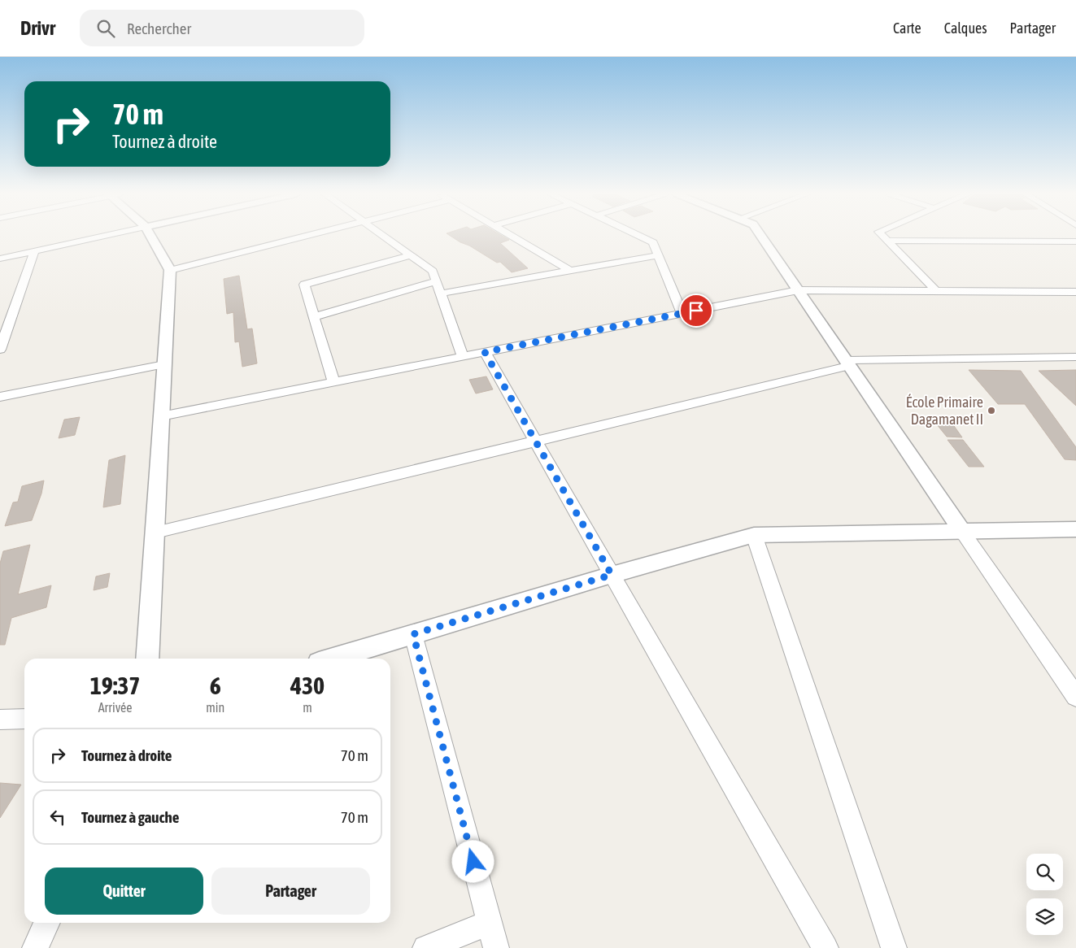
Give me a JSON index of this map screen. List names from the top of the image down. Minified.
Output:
{"places":["École Primaire Dagamanet II"],"page":{"header":"Drivr","search":"Rechercher","nav":["Carte","Calques","Partager"],"turn":["70 m","Tournez à droite"],"eta":["19:37","Arrivée","6","min","430","m"],"list":[{"name":"Tournez à droite","value":"70 m"},{"name":"Tournez à gauche","value":"70 m"}],"buttons":["Quitter","Partager"]}}
